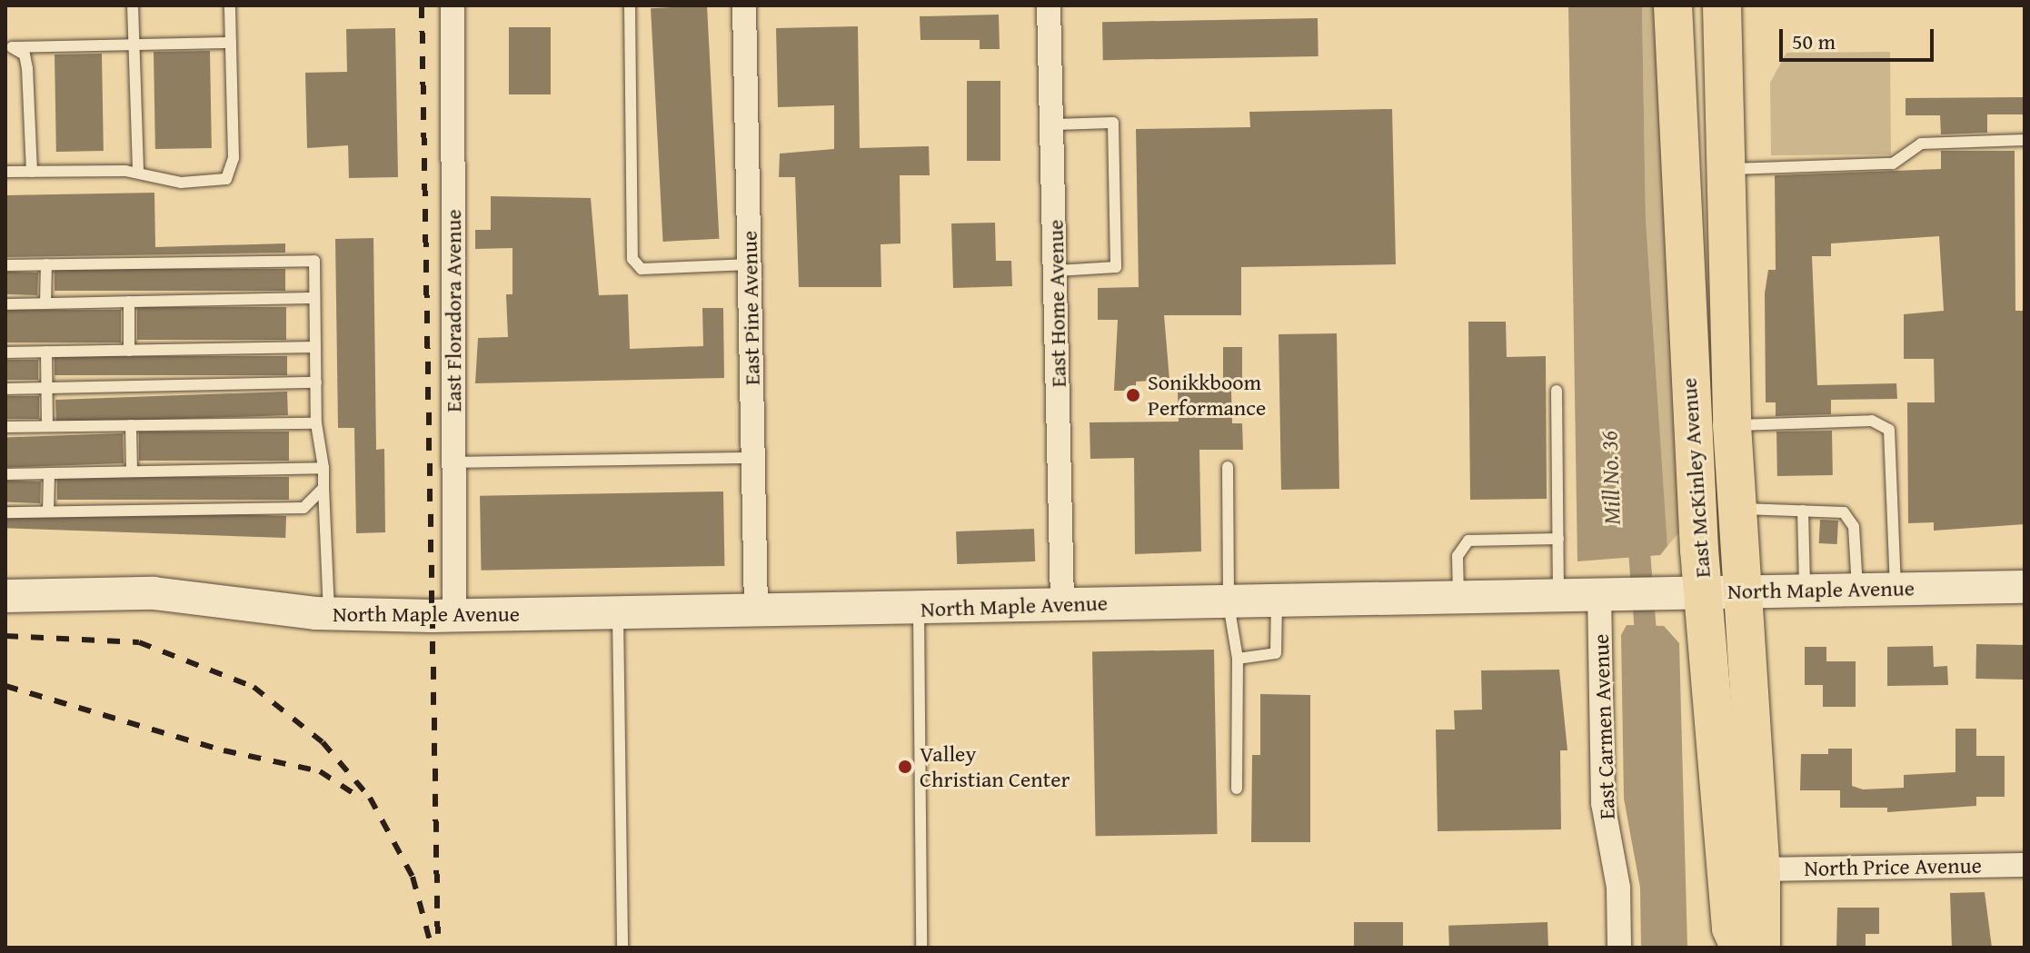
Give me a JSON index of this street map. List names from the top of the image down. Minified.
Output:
{"streets":{"main road":["East McKinley Avenue"],"street":["East Home Avenue","East Pine Avenue","East Floradora Avenue","North Maple Avenue","East Carmen Avenue","North Price Avenue"]},"crossings":[["East Home Avenue","North Maple Avenue"],["East Pine Avenue","North Maple Avenue"],["East Floradora Avenue","North Maple Avenue"],["East McKinley Avenue","North Maple Avenue"],["East McKinley Avenue","North Price Avenue"],["North Maple Avenue","East Carmen Avenue"]],"water":["Mill No. 36"],"places":["Sonikkboom Performance","Valley Christian Center"],"scale_bar":"50 m"}
